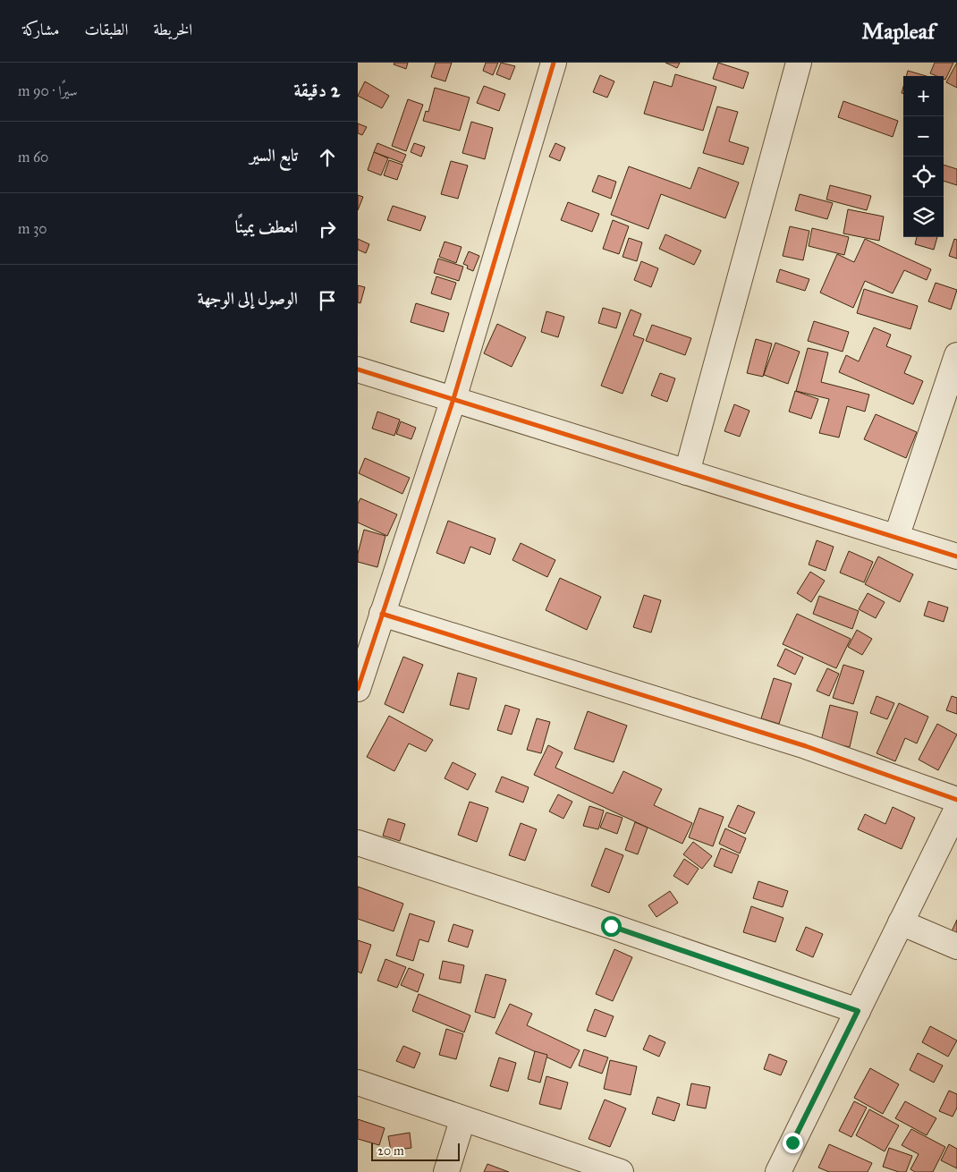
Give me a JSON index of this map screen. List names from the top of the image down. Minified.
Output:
{"scale_bar":"20 m","page":{"header":"Mapleaf","nav":["الخريطة","الطبقات","مشاركة"],"heading":["2 دقيقة","سيرًا · 90 m"],"map_buttons":["+","−"],"list":[["تابع السير","60 m"],["انعطف يمينًا","30 m"],"الوصول إلى الوجهة"],"scale":"20 m"}}
